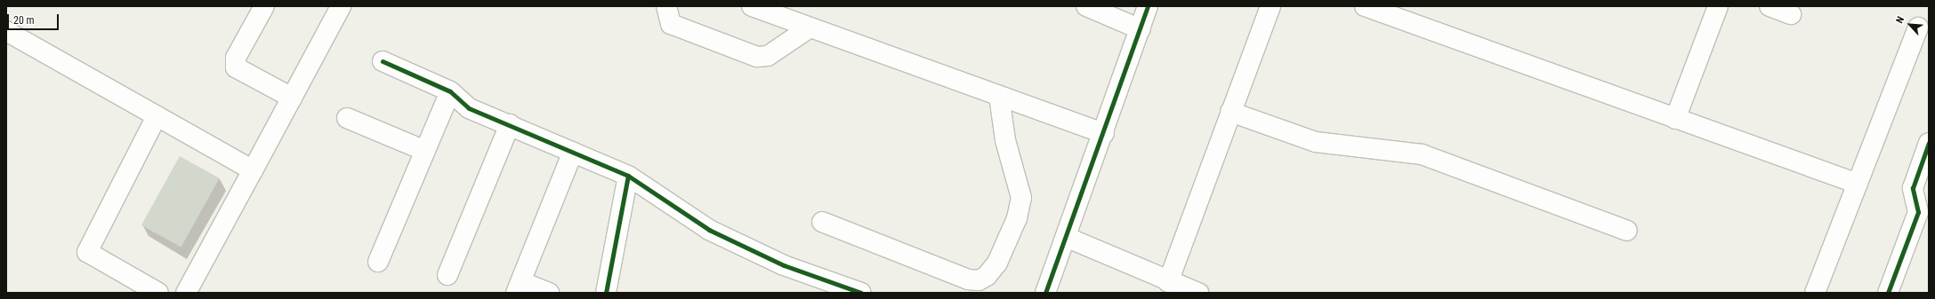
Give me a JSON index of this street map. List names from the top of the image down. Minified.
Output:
{"scale_bar":"20 m","north":"top left"}
